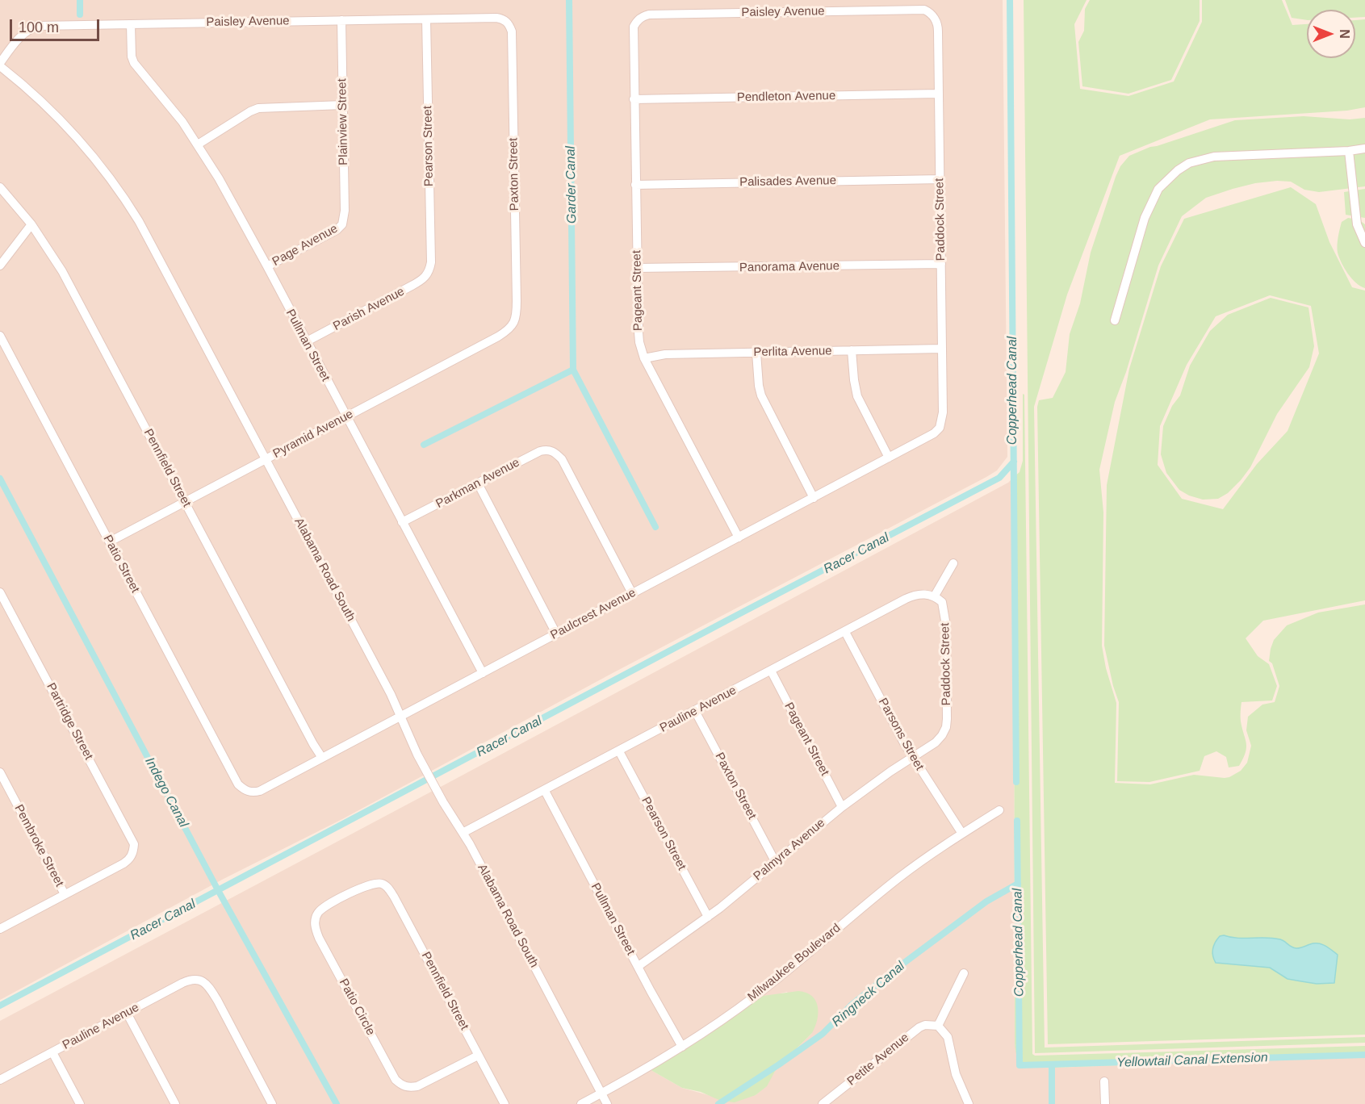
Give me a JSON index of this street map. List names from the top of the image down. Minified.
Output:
{"streets":{"street":["Paisley Avenue","Pendleton Avenue","Plainview Street","Pearson Street","Paxton Street","Palisades Avenue","Paddock Street","Page Avenue","Panorama Avenue","Pageant Street","Parish Avenue","Pullman Street","Perlita Avenue","Pyramid Avenue","Pennfield Street","Parkman Avenue","Patio Street","Alabama Road South","Paulcrest Avenue","Pauline Avenue","Partridge Street","Parsons Street","Pembroke Street","Palmyra Avenue","Milwaukee Boulevard","Patio Circle","Petite Avenue"]},"crossings":[["Paisley Avenue","Plainview Street"],["Paisley Avenue","Pearson Street"],["Paisley Avenue","Paxton Street"],["Paisley Avenue","Paddock Street"],["Paisley Avenue","Pageant Street"],["Paisley Avenue","Pullman Street"],["Paisley Avenue","Alabama Road South"],["Pendleton Avenue","Paddock Street"],["Pendleton Avenue","Pageant Street"],["Plainview Street","Page Avenue"],["Pearson Street","Parish Avenue"],["Pearson Street","Pauline Avenue"],["Pearson Street","Palmyra Avenue"],["Paxton Street","Pyramid Avenue"],["Paxton Street","Pauline Avenue"],["Paxton Street","Palmyra Avenue"],["Palisades Avenue","Paddock Street"],["Palisades Avenue","Pageant Street"],["Paddock Street","Panorama Avenue"],["Paddock Street","Perlita Avenue"],["Paddock Street","Paulcrest Avenue"],["Paddock Street","Pauline Avenue"],["Paddock Street","Palmyra Avenue"],["Page Avenue","Pullman Street"],["Panorama Avenue","Pageant Street"],["Pageant Street","Perlita Avenue"],["Pageant Street","Paulcrest Avenue"],["Pageant Street","Pauline Avenue"],["Pageant Street","Palmyra Avenue"],["Parish Avenue","Pullman Street"],["Pullman Street","Pyramid Avenue"],["Pullman Street","Parkman Avenue"],["Pullman Street","Paulcrest Avenue"],["Pullman Street","Pauline Avenue"],["Pullman Street","Palmyra Avenue"],["Pullman Street","Milwaukee Boulevard"],["Pyramid Avenue","Pennfield Street"],["Pyramid Avenue","Patio Street"],["Pyramid Avenue","Alabama Road South"],["Pennfield Street","Paulcrest Avenue"],["Pennfield Street","Patio Circle"],["Parkman Avenue","Paulcrest Avenue"],["Patio Street","Paulcrest Avenue"],["Alabama Road South","Paulcrest Avenue"],["Alabama Road South","Pauline Avenue"],["Alabama Road South","Milwaukee Boulevard"],["Pauline Avenue","Parsons Street"],["Partridge Street","Pembroke Street"],["Parsons Street","Palmyra Avenue"],["Parsons Street","Milwaukee Boulevard"]],"water":["Garder Canal","Copperhead Canal","Racer Canal","Indego Canal","Ringneck Canal","Yellowtail Canal Extension"],"scale_bar":"100 m","north":"right"}
